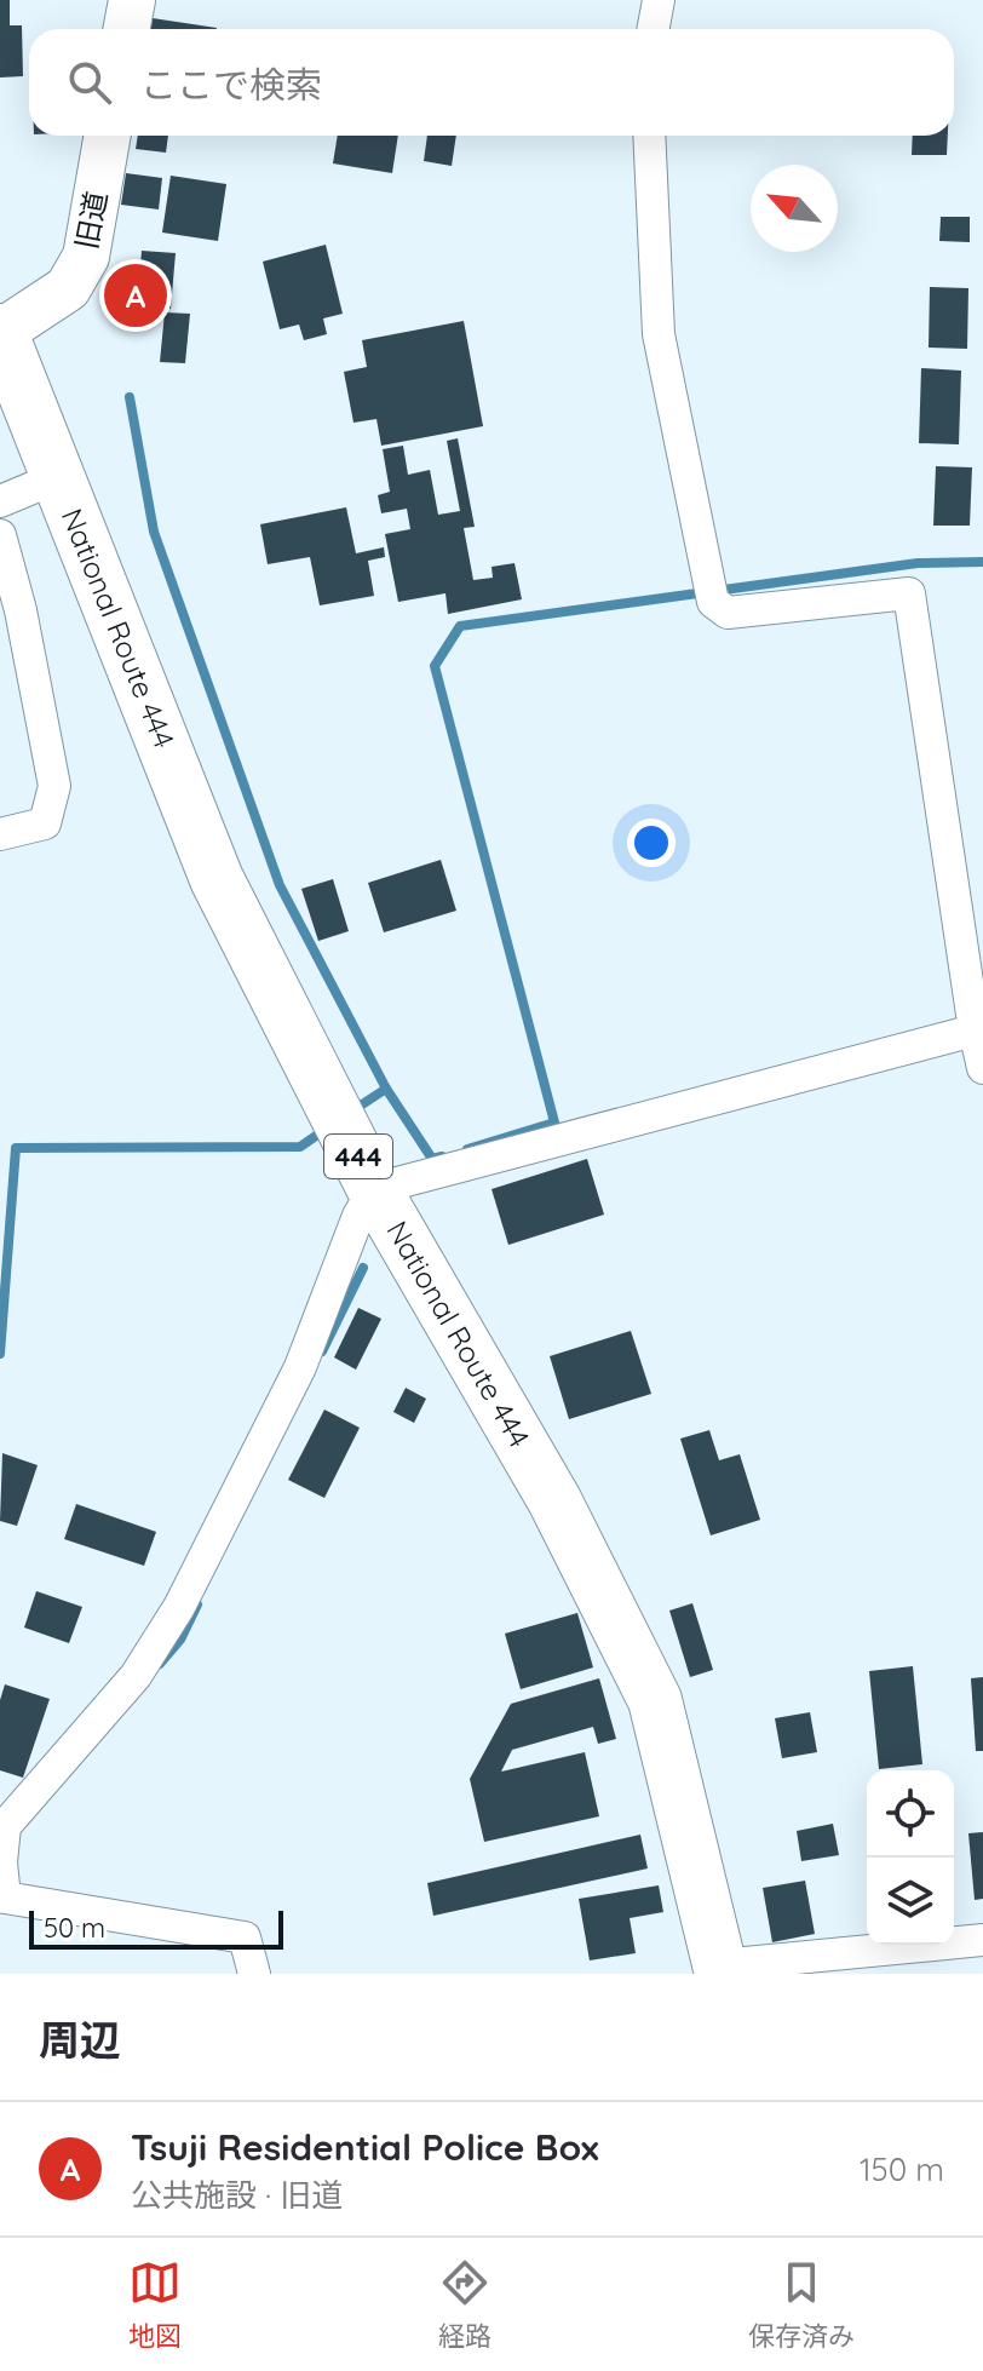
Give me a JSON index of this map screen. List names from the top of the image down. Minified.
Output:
{"streets":{"highway":["National Route 444","444"],"street":["旧道"]},"crossings":[["旧道","National Route 444"]],"scale_bar":"50 m","north":"top left","page":{"search":"ここで検索","pins":"A","scale":"50 m","heading":"周辺","list":[{"mark":"A","name":"Tsuji Residential Police Box","note":"公共施設 · 旧道","value":"150 m"}],"nav":["地図","経路","保存済み"]}}
